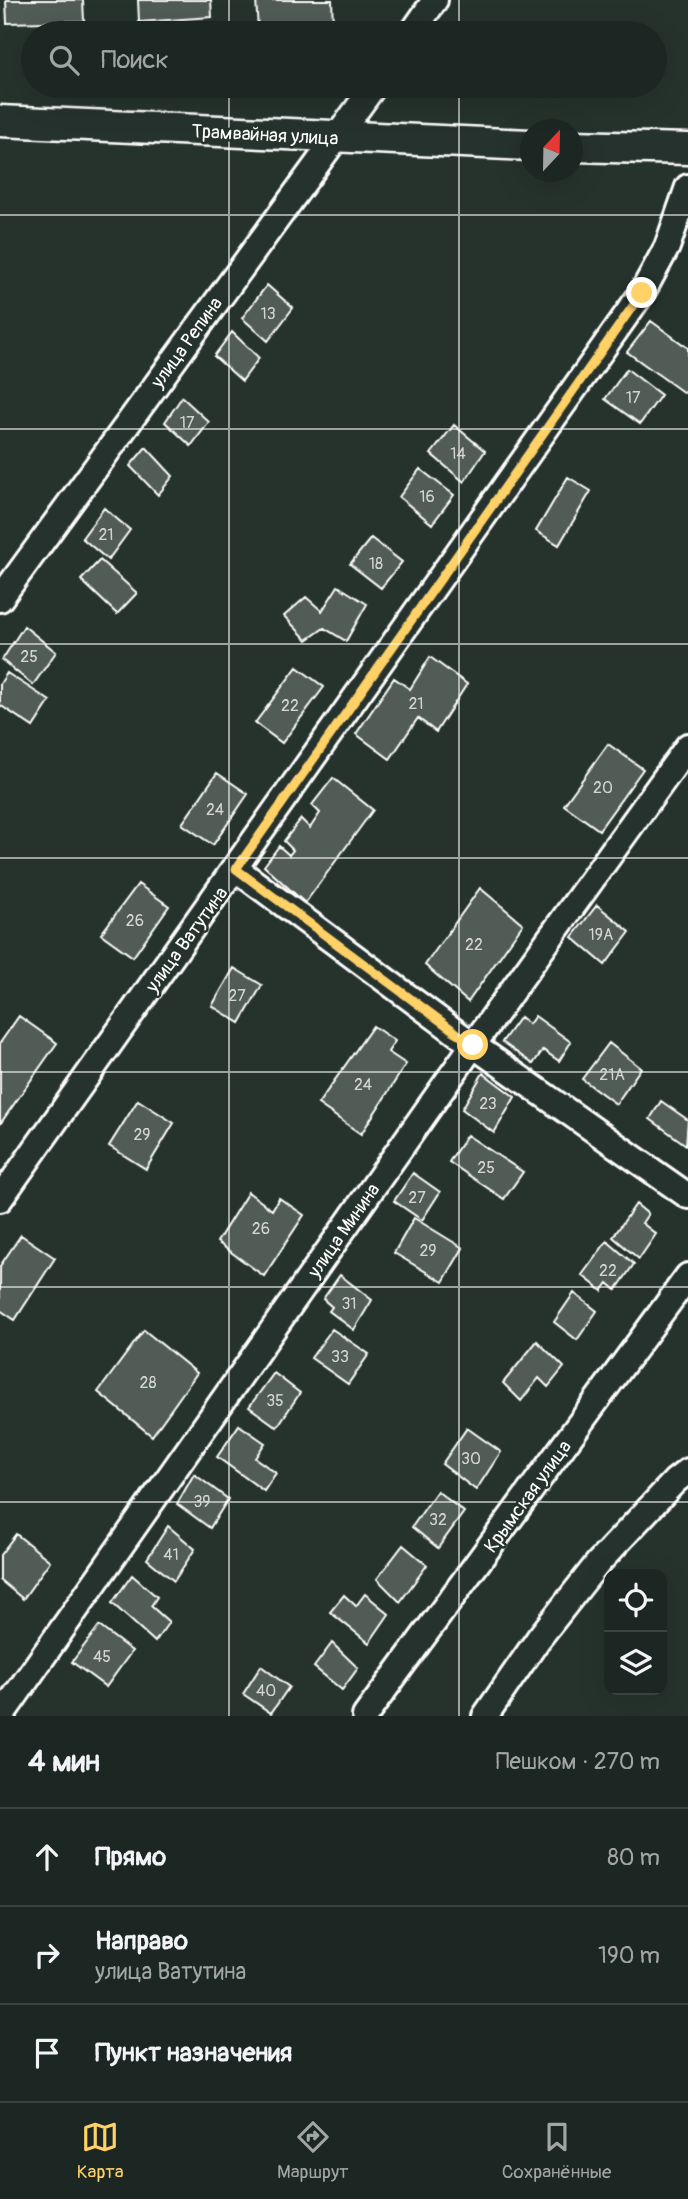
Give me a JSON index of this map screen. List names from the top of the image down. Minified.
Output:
{"streets":{"street":["Трамвайная улица","улица Репина","улица Ватутина","улица Минина","Крымская улица"]},"crossings":[["Трамвайная улица","улица Репина"]],"house_numbers":["13","17","17","14","16","21","18","25","21","22","20","24","26","19А","22","27","21А","24","23","29","25","27","26","29","22","31","33","28","35","30","39","32","41","45","40"],"north":"top","page":{"search":"Поиск","heading":["4 мин","Пешком · 270 m"],"list":[["Прямо","80 m"],["Направо","улица Ватутина","190 m"],"Пункт назначения"],"nav":["Карта","Маршрут","Сохранённые"]}}
